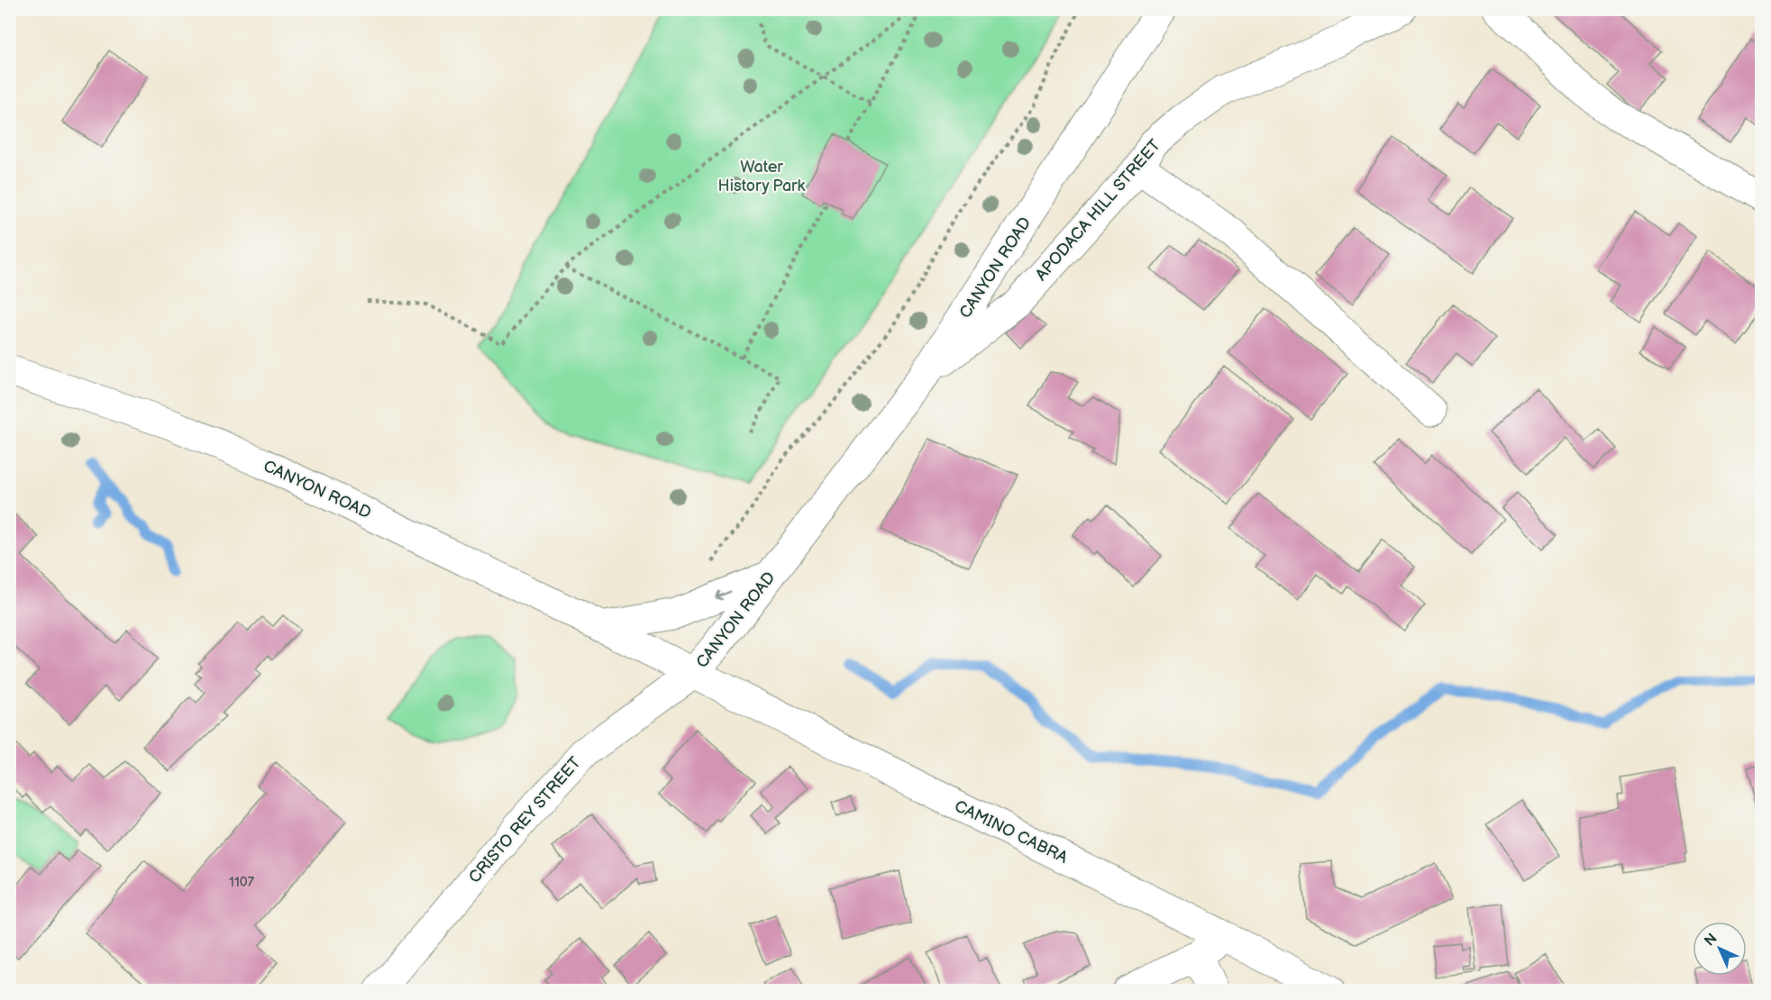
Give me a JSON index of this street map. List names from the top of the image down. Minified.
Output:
{"streets":{"street":["APODACA HILL STREET","CANYON ROAD","CRISTO REY STREET","CAMINO CABRA"]},"crossings":[["APODACA HILL STREET","CANYON ROAD"],["CANYON ROAD","CRISTO REY STREET"],["CANYON ROAD","CAMINO CABRA"],["CRISTO REY STREET","CAMINO CABRA"]],"parks":["Water History Park"],"house_numbers":["1107"],"north":"top left"}
